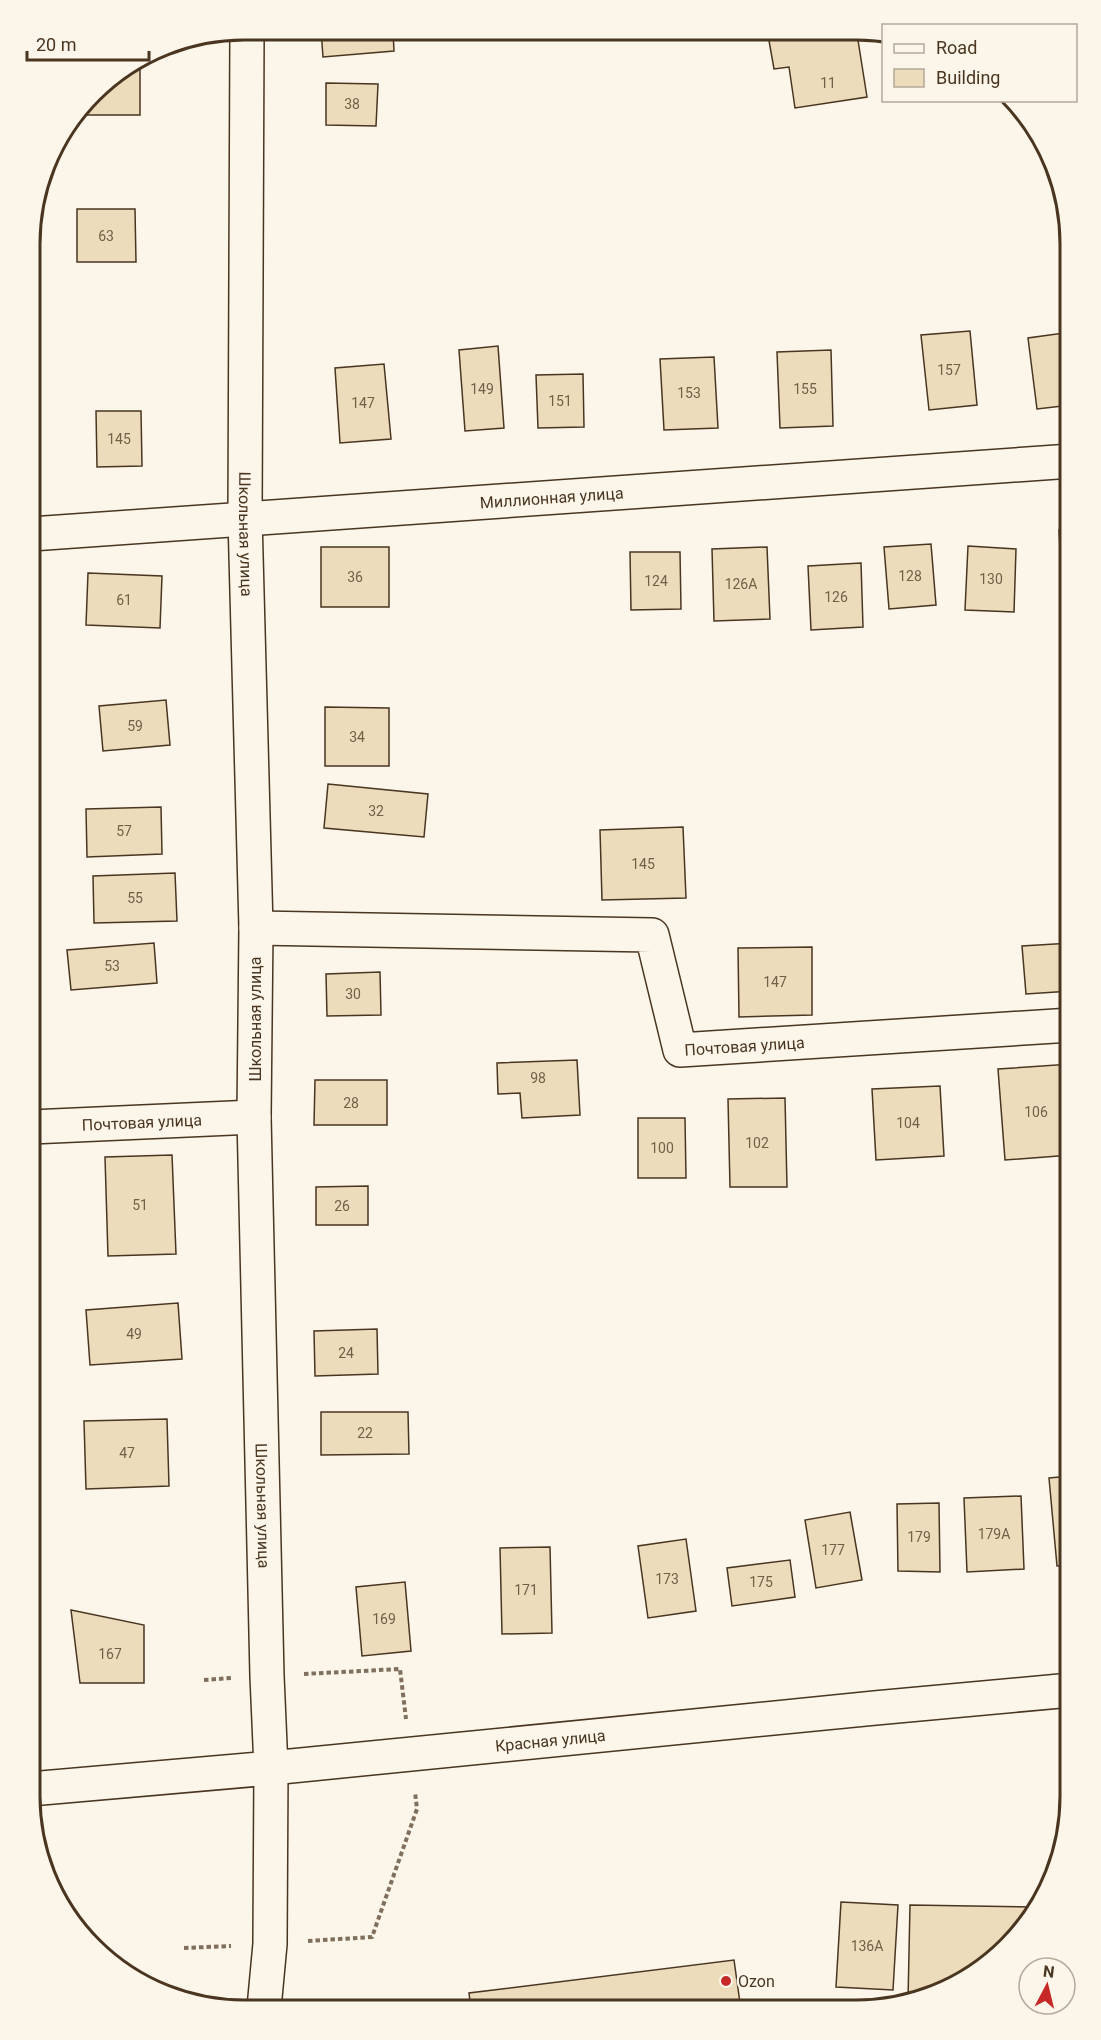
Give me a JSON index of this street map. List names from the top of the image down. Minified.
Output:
{"streets":{"street":["Миллионная улица","Школьная улица","Почтовая улица","Красная улица"]},"crossings":[["Миллионная улица","Школьная улица"],["Школьная улица","Почтовая улица"],["Школьная улица","Красная улица"]],"places":["Ozon"],"house_numbers":["11","38","63","157","149","155","153","151","147","145","128","36","130","124","126А","126","61","59","34","32","57","145","55","53","147","30","98","28","106","104","102","100","51","26","49","24","22","47","179А","179","177","173","175","171","169","167","136А"],"legend":["Road","Building"],"scale_bar":"20 m","north":"top"}
